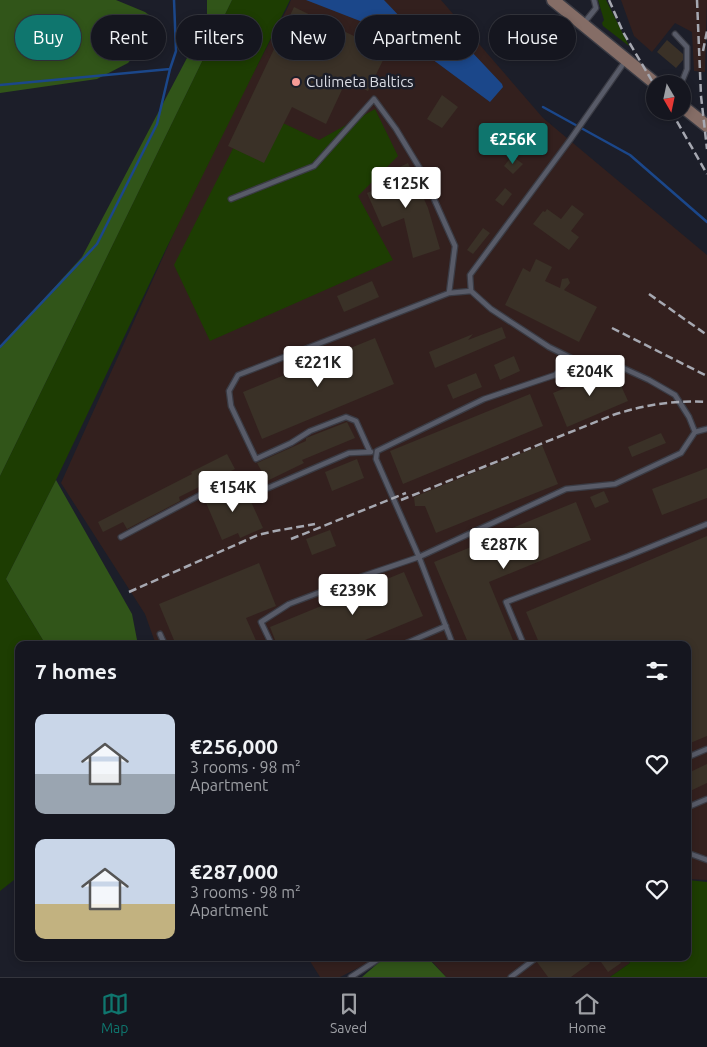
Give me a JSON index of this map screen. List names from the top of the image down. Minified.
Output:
{"places":["Culimeta Baltics"],"north":"bottom","page":{"chip":["Buy","Rent","Filters","New","Apartment","House"],"price":["€256K","€125K","€221K","€204K","€154K","€287K","€239K"],"heading":"7 homes","list":[{"name":"€256,000","note":"3 rooms · 98 m² · Apartment"},{"name":"€287,000","note":"3 rooms · 98 m² · Apartment"}],"tabs":["Map","Saved","Home"]}}
